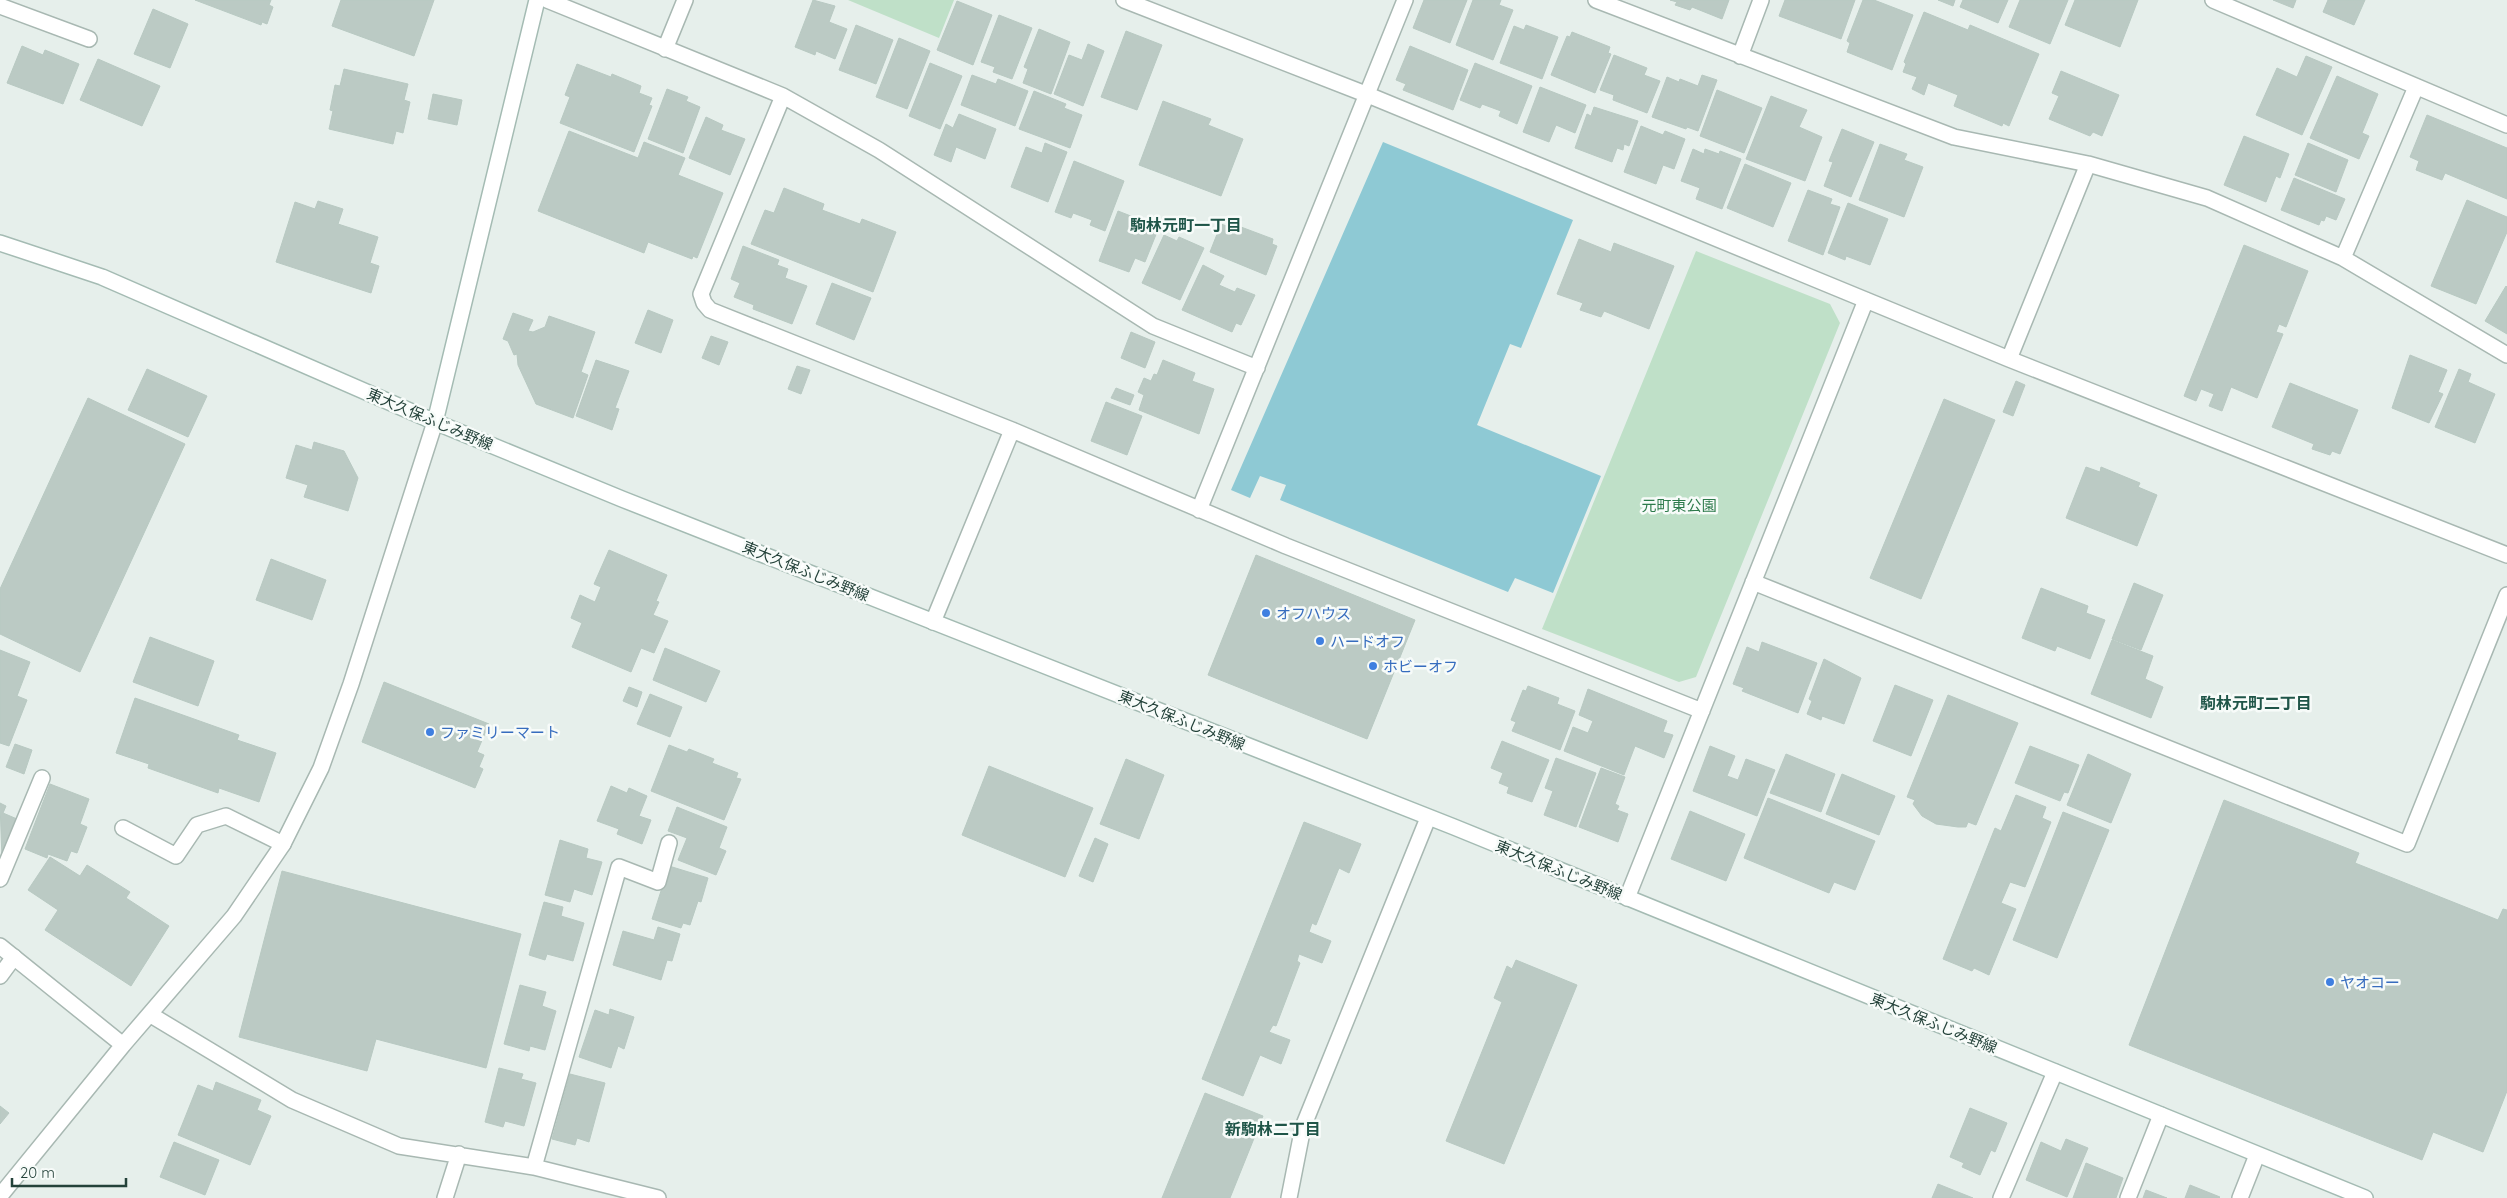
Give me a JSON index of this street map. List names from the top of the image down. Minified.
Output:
{"streets":{"street":["東大久保ふじみ野線"]},"districts":["駒林元町一丁目","駒林元町二丁目","新駒林二丁目"],"parks":["元町東公園"],"places":["オフハウス","ハードオフ","ホビーオフ","ファミリーマート","ヤオコー"],"scale_bar":"20 m"}
